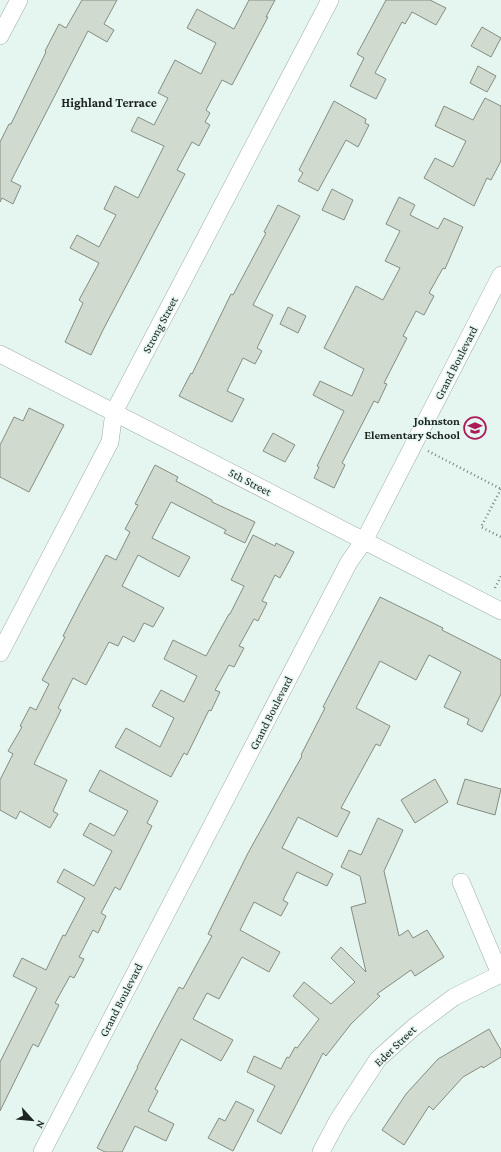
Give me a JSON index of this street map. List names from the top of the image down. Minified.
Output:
{"streets":{"street":["Strong Street","Grand Boulevard","5th Street","Eder Street"]},"crossings":[["Strong Street","5th Street"],["Grand Boulevard","5th Street"]],"districts":["Highland Terrace"],"places":{"school or university":["Johnston Elementary School"]},"north":"bottom right"}
